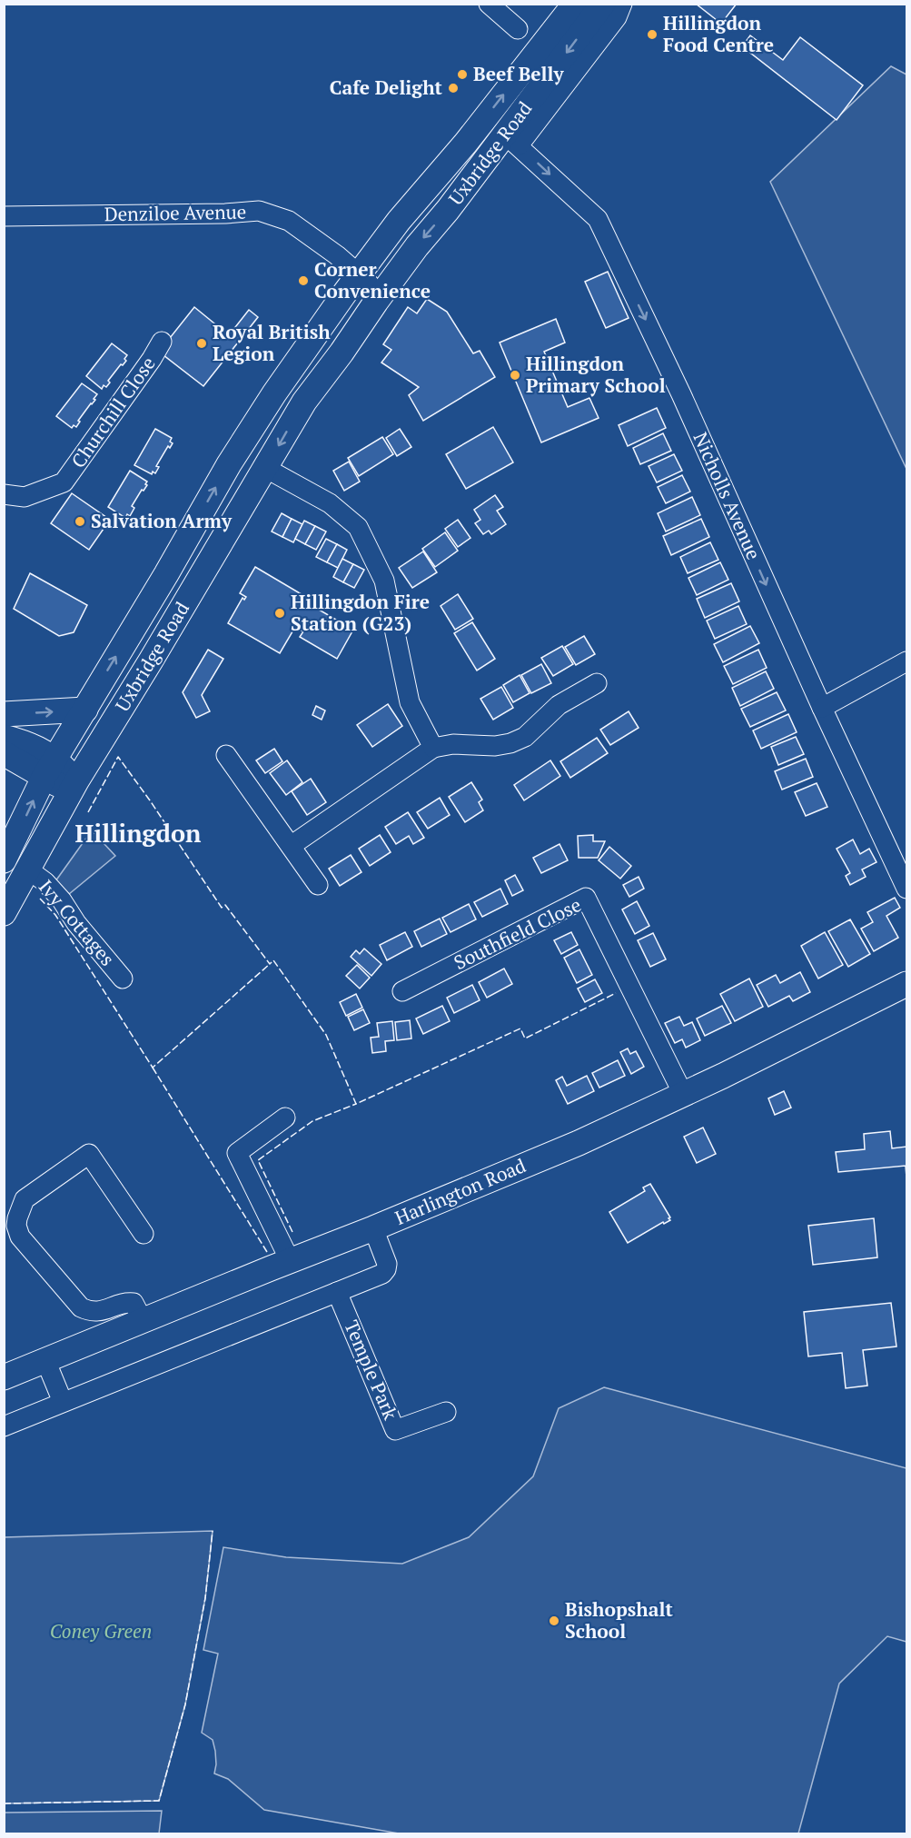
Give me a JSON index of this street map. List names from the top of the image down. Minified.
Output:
{"streets":{"main road":["Uxbridge Road","Harlington Road"],"street":["Denziloe Avenue","Churchill Close","Nicholls Avenue","Ivy Cottages","Southfield Close","Temple Park"]},"crossings":[["Uxbridge Road","Denziloe Avenue"],["Uxbridge Road","Nicholls Avenue"],["Uxbridge Road","Ivy Cottages"],["Southfield Close","Harlington Road"]],"one_way":["Nicholls Avenue"],"districts":["Hillingdon"],"parks":["Coney Green"],"places":["Hillingdon Food Centre","Beef Belly","Cafe Delight","Corner Convenience","Royal British Legion","Hillingdon Primary School","Salvation Army","Hillingdon Fire Station (G23)","Bishopshalt School"]}
